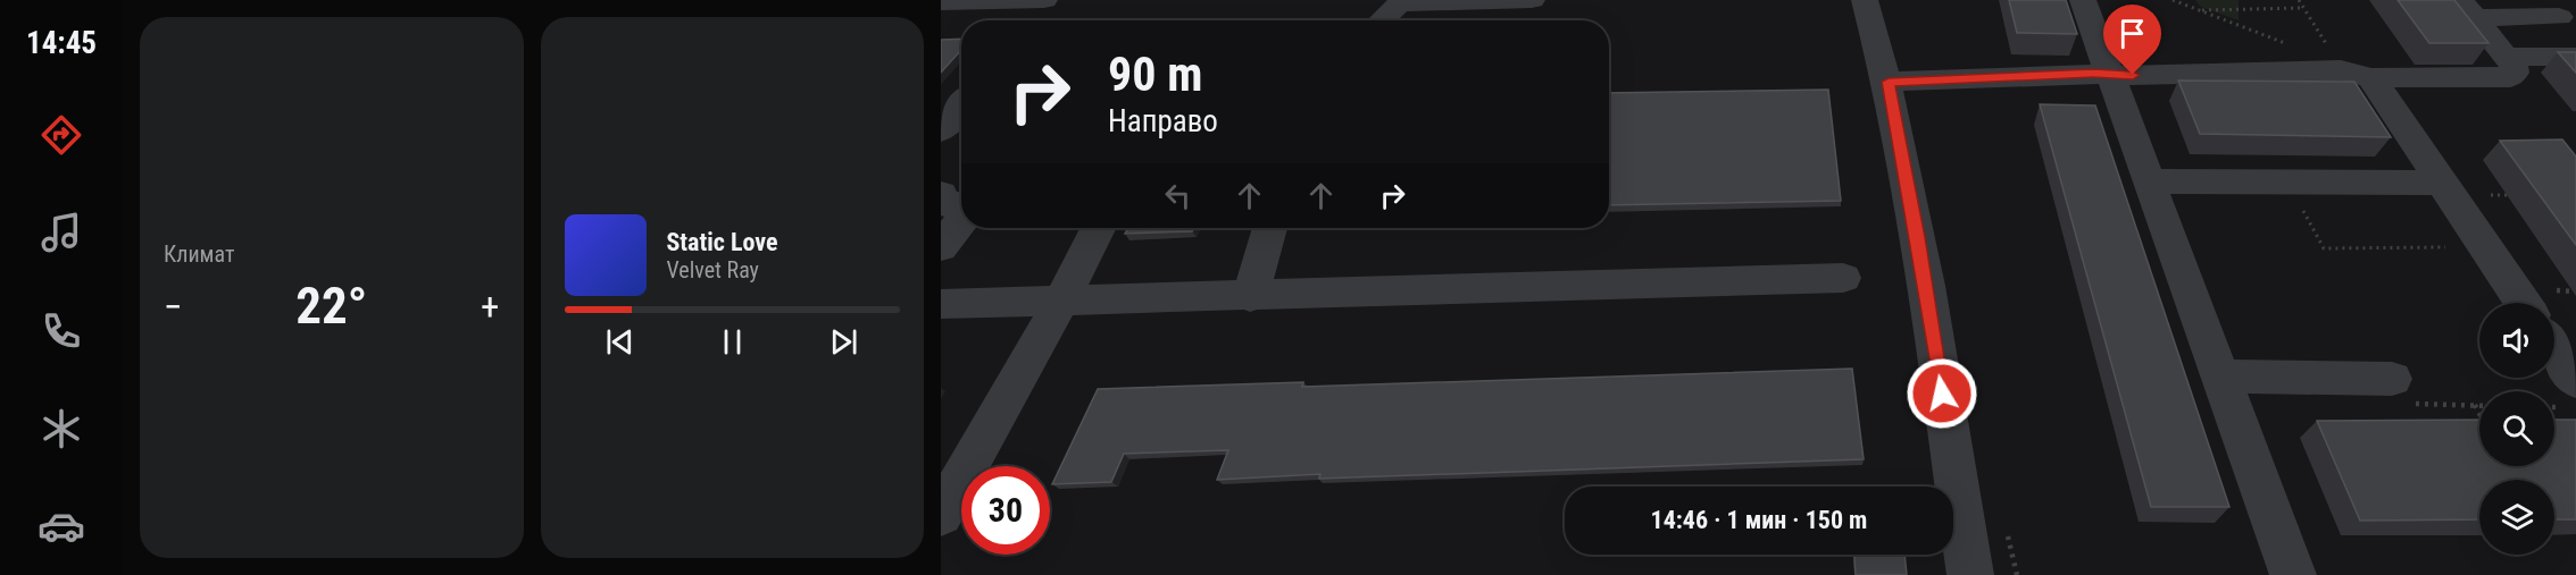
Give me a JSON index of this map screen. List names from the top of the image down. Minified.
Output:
{"page":{"tabs":"14:45","tile":"Климат","turn":["90 m","Направо"],"song":["Static Love","Velvet Ray"],"heat":["−","22°","+"],"limit":"30","trip":"14:46 · 1 мин · 150 m"}}
